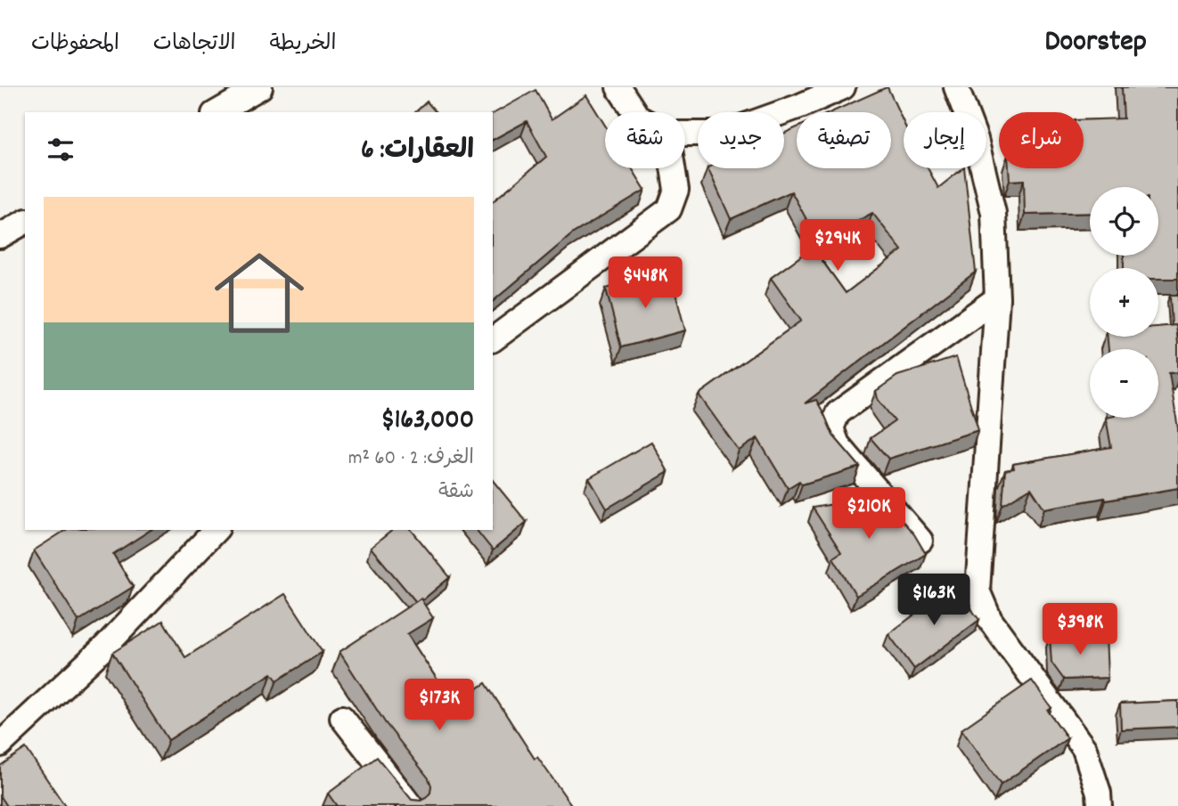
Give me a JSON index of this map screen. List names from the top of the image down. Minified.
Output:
{"page":{"header":"Doorstep","nav":["الخريطة","الاتجاهات","المحفوظات"],"chip":["شراء","إيجار","تصفية","جديد","شقة"],"heading":"العقارات: 6","map_buttons":["+","−"],"list":[{"name":"$163,000","note":"الغرف: 2 · 60 m² · شقة"}],"price":["$294K","$448K","$210K","$163K","$398K","$173K"]}}
